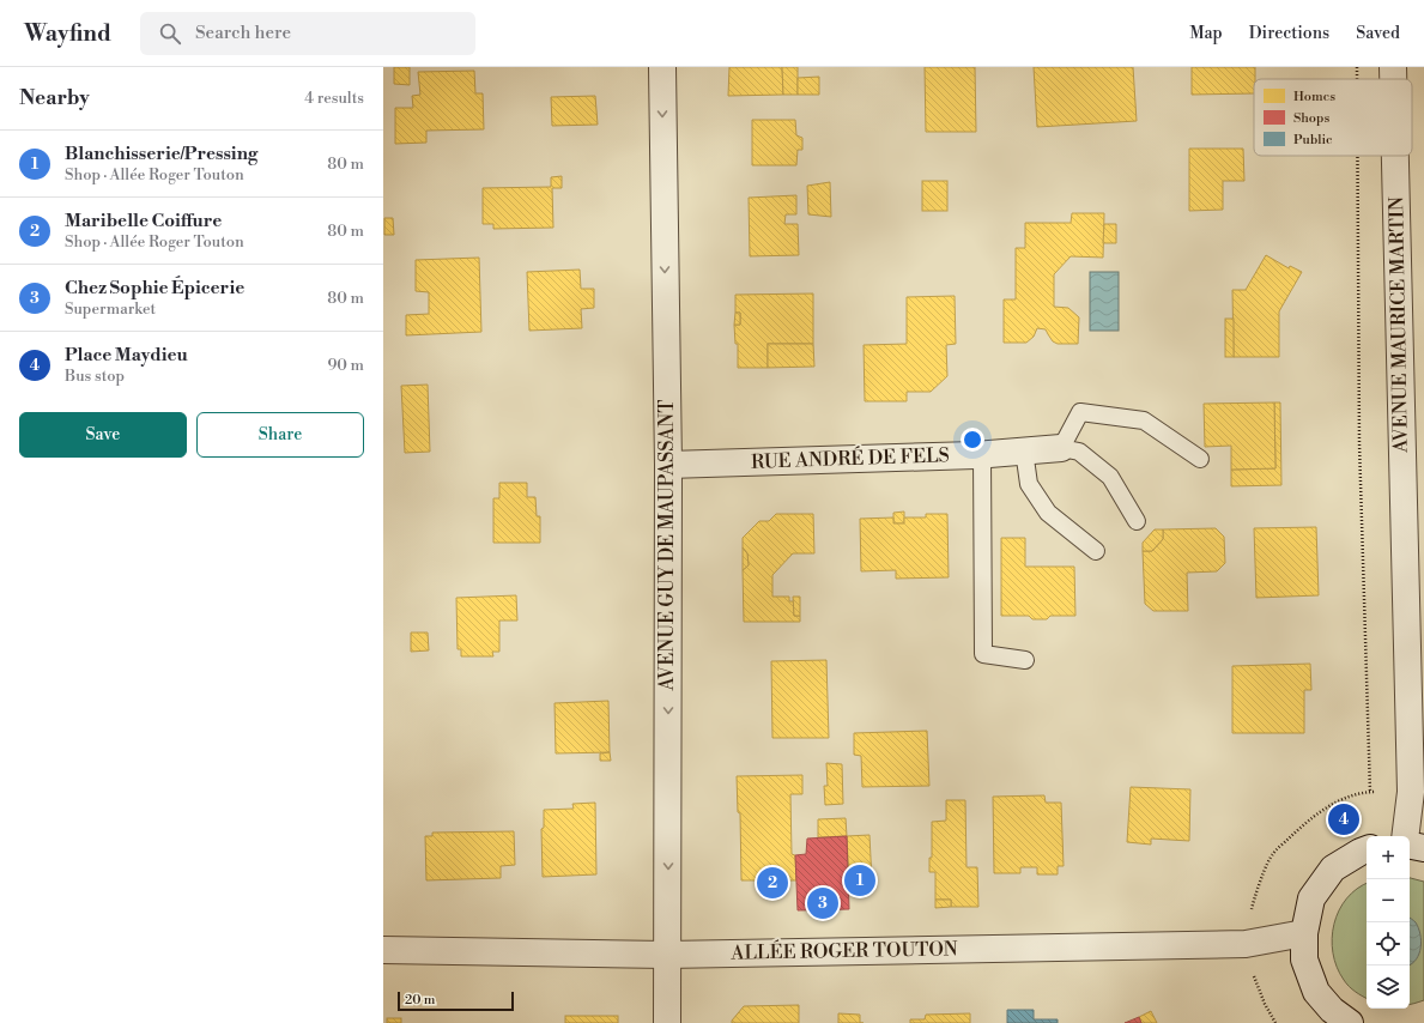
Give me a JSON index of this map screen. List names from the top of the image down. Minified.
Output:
{"streets":{"street":["AVENUE MAURICE MARTIN","RUE ANDRÉ DE FELS","AVENUE GUY DE MAUPASSANT","ALLÉE ROGER TOUTON"]},"crossings":[["RUE ANDRÉ DE FELS","AVENUE GUY DE MAUPASSANT"],["AVENUE GUY DE MAUPASSANT","ALLÉE ROGER TOUTON"]],"one_way":["AVENUE GUY DE MAUPASSANT"],"legend":["Homes","Shops","Public"],"scale_bar":"20 m","page":{"header":"Wayfind","search":"Search here","nav":["Map","Directions","Saved"],"heading":["Nearby","4 results"],"list":[{"mark":"1","name":"Blanchisserie/Pressing","note":"Shop · Allée Roger Touton","value":"80 m"},{"mark":"2","name":"Maribelle Coiffure","note":"Shop · Allée Roger Touton","value":"80 m"},{"mark":"3","name":"Chez Sophie Épicerie","note":"Supermarket","value":"80 m"},{"mark":"4","name":"Place Maydieu","note":"Bus stop","value":"90 m"}],"buttons":["Save","Share"],"pins":["4","1","2","3"],"map_buttons":["+","−"],"scale":"20 m"}}
